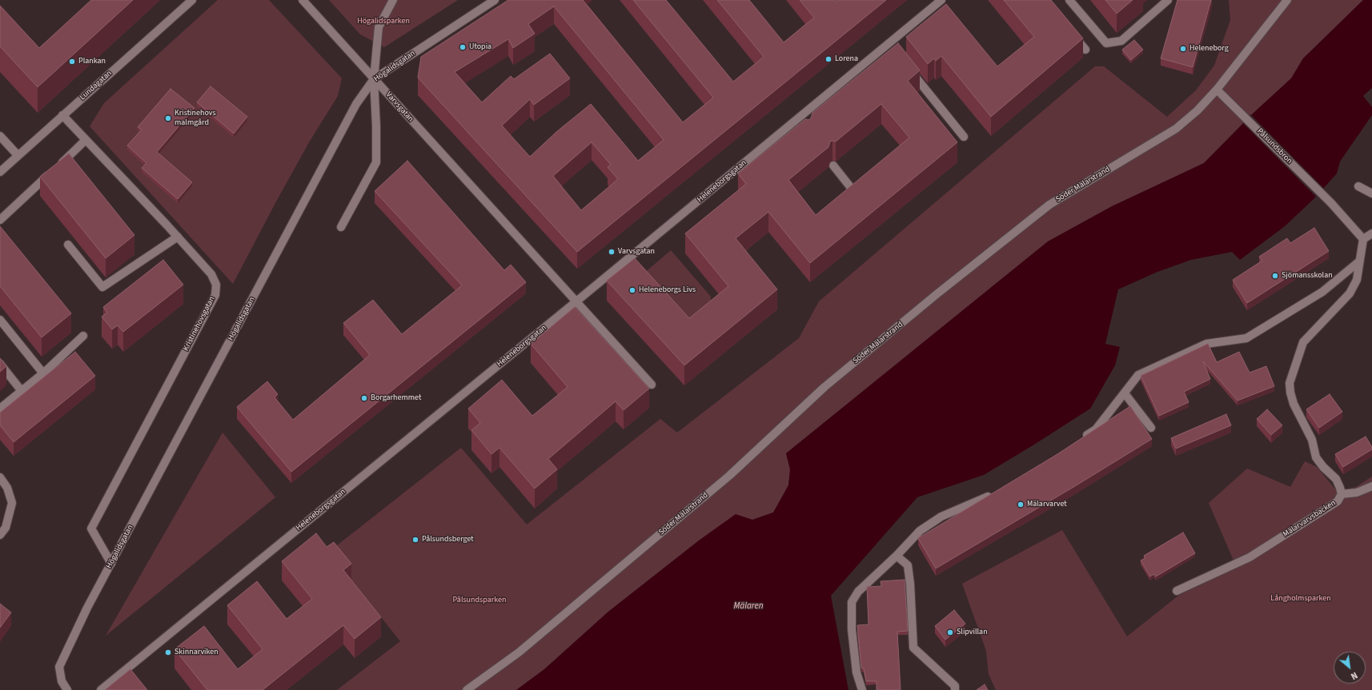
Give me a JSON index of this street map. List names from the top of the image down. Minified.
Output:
{"streets":{"street":["Högalidsgatan","Lundagatan","Varvsgatan","Pålsundsbron","Heleneborgsgatan","Söder Mälarstrand","Kristinehovsgatan","Mälarvarvsbacken"]},"crossings":[["Högalidsgatan","Varvsgatan"],["Högalidsgatan","Kristinehovsgatan"],["Lundagatan","Kristinehovsgatan"],["Varvsgatan","Heleneborgsgatan"],["Pålsundsbron","Söder Mälarstrand"],["Pålsundsbron","Mälarvarvsbacken"]],"water":["Mälaren"],"parks":["Högalidsparken","Långholmsparken","Pålsundsparken"],"places":["Utopia","Heleneborg","Lorena","Plankan","Kristinehovs malmgård","Varvsgatan","Sjömansskolan","Heleneborgs Livs","Borgarhemmet","Mälarvarvet","Pålsundsberget","Slipvillan","Skinnarviken"],"north":"bottom right"}
